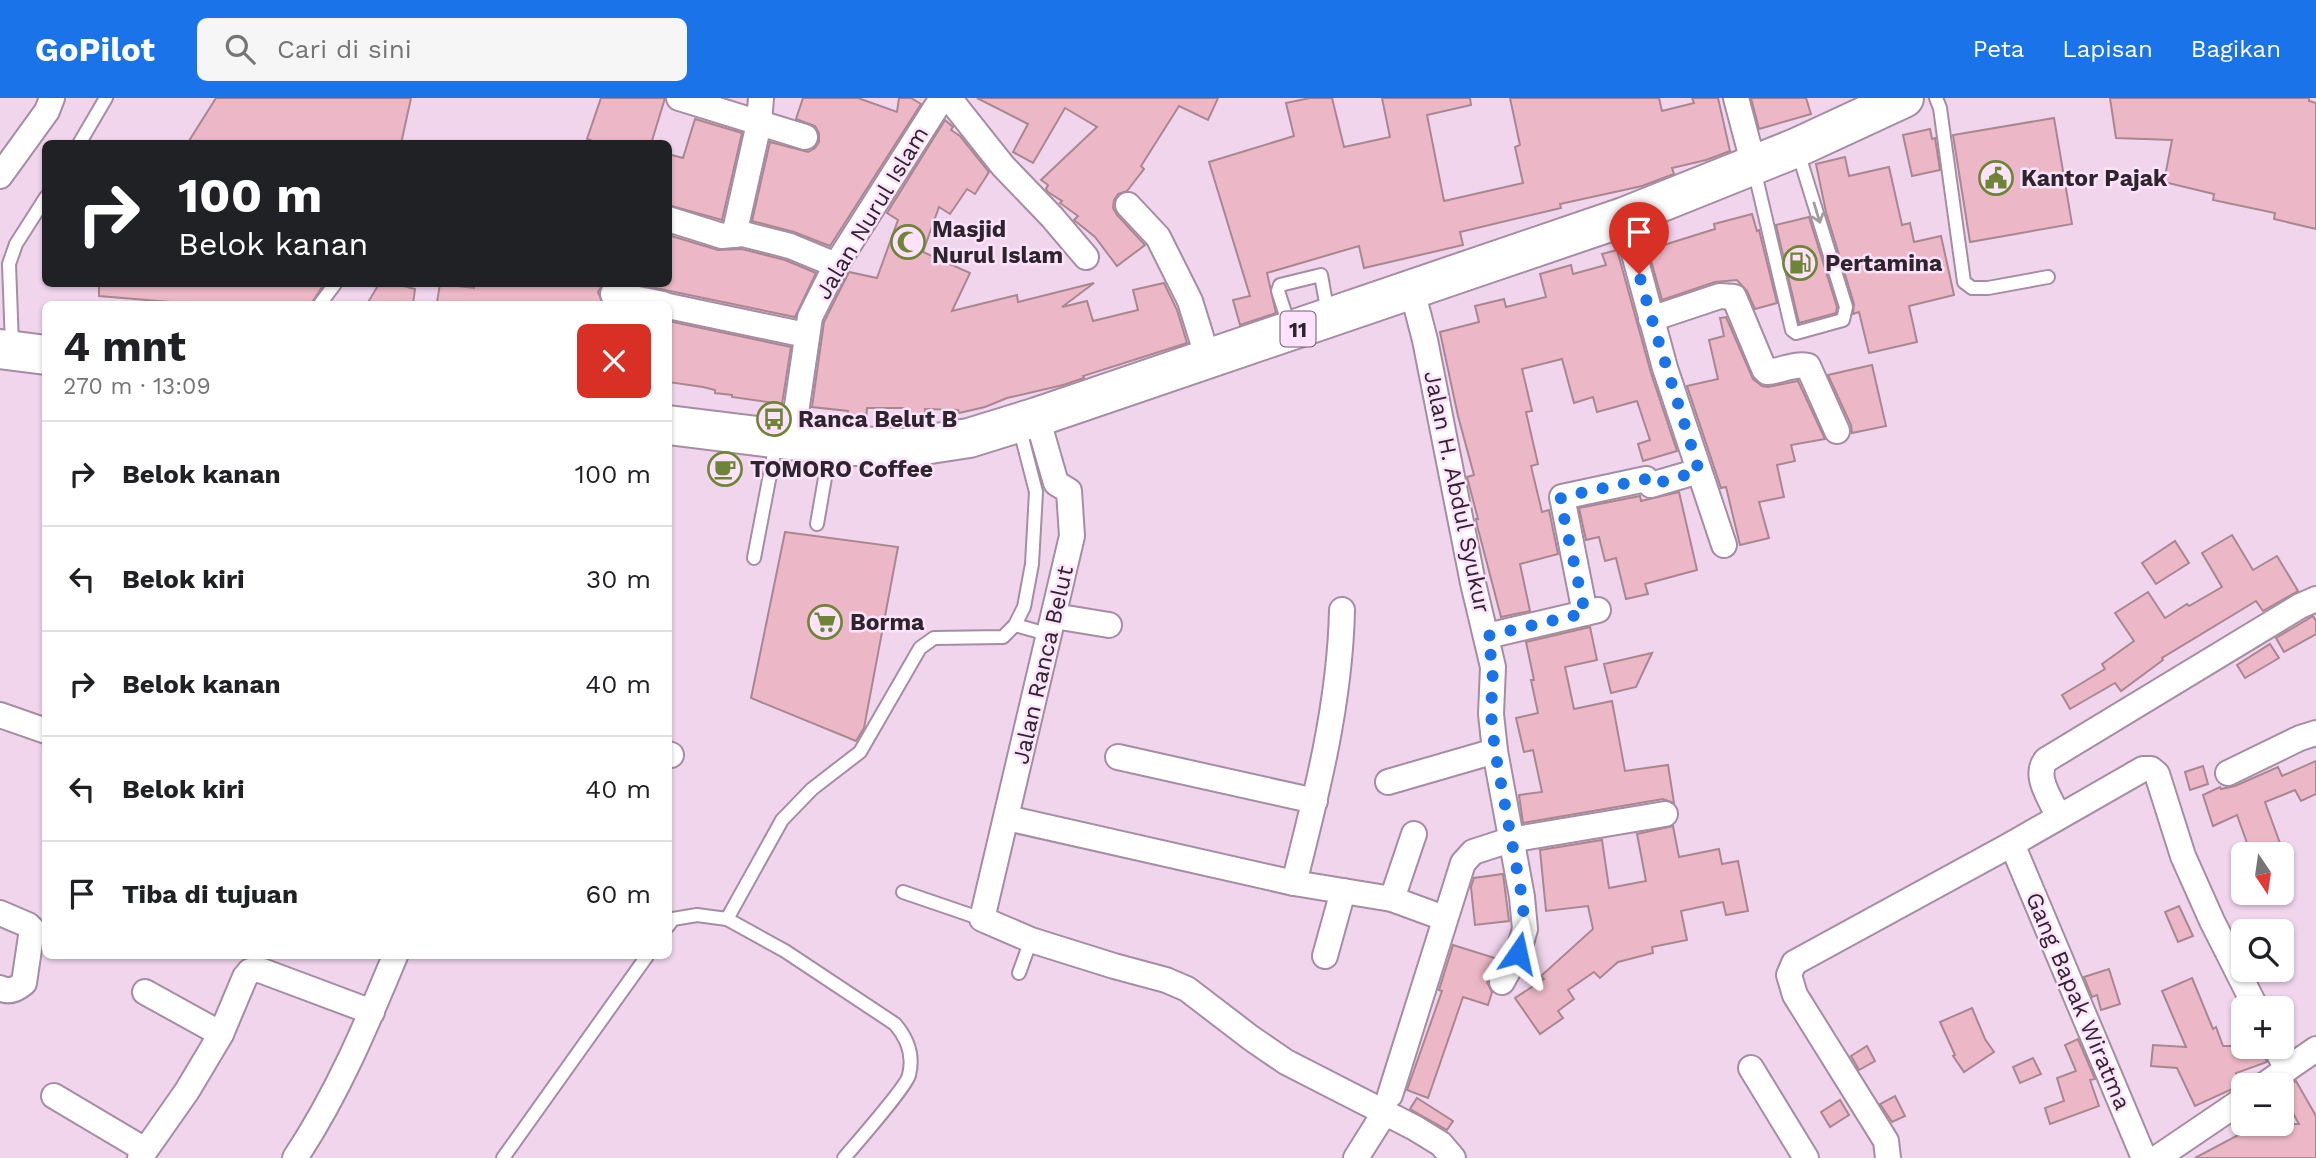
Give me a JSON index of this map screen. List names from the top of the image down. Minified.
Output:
{"streets":{"highway":["11"],"street":["Jalan Nurul Islam","Jalan H. Abdul Syukur","Jalan Ranca Belut","Gang Bapak Wiratma"]},"crossings":[["Jalan Nurul Islam","11"],["11","Jalan H. Abdul Syukur"],["11","Jalan Ranca Belut"]],"places":{"public building":["Kantor Pajak"],"mosque":["Masjid Nurul Islam"],"fuel station":["Pertamina"],"bus stop":["Ranca Belut B"],"cafe":["TOMORO Coffee"],"supermarket":["Borma"]},"north":"bottom","page":{"header":"GoPilot","search":"Cari di sini","nav":["Peta","Lapisan","Bagikan"],"turn":["100 m","Belok kanan"],"heading":["4 mnt","270 m · 13:09"],"list":[{"name":"Belok kanan","value":"100 m"},{"name":"Belok kiri","value":"30 m"},{"name":"Belok kanan","value":"40 m"},{"name":"Belok kiri","value":"40 m"},{"name":"Tiba di tujuan","value":"60 m"}],"map_buttons":["+","−"]}}
